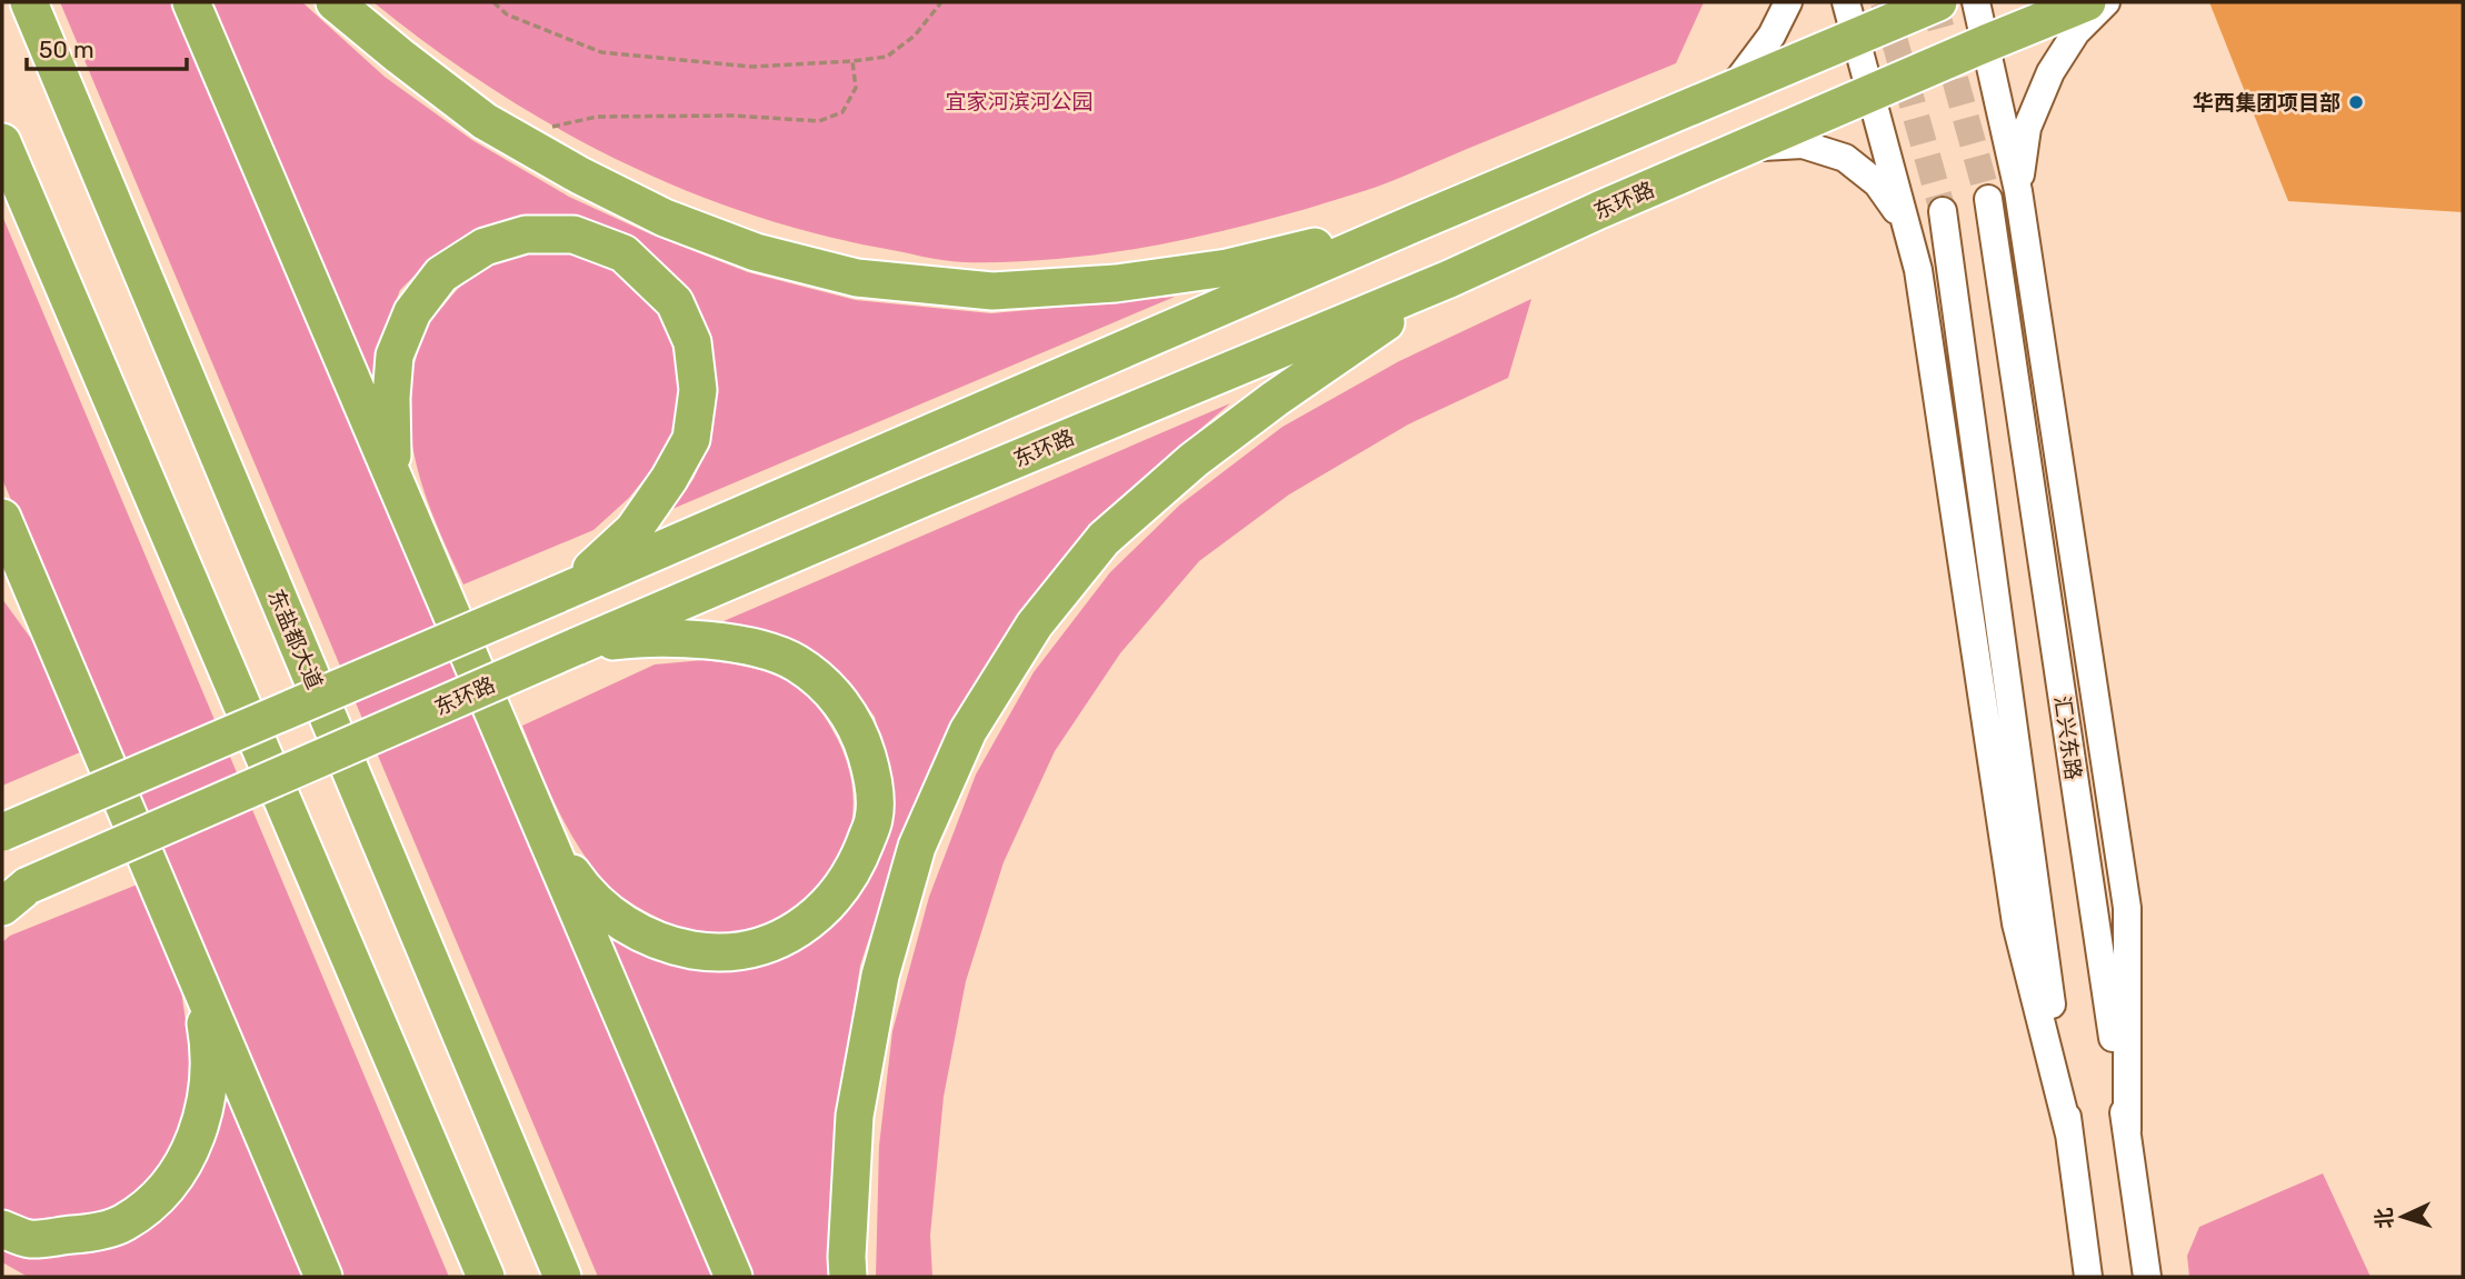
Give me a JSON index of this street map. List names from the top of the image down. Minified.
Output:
{"streets":{"highway":["东环路","东盐都大道"],"main road":["汇兴东路"]},"parks":["宜家河滨河公园"],"places":["华西集团项目部"],"scale_bar":"50 m","north":"left"}
